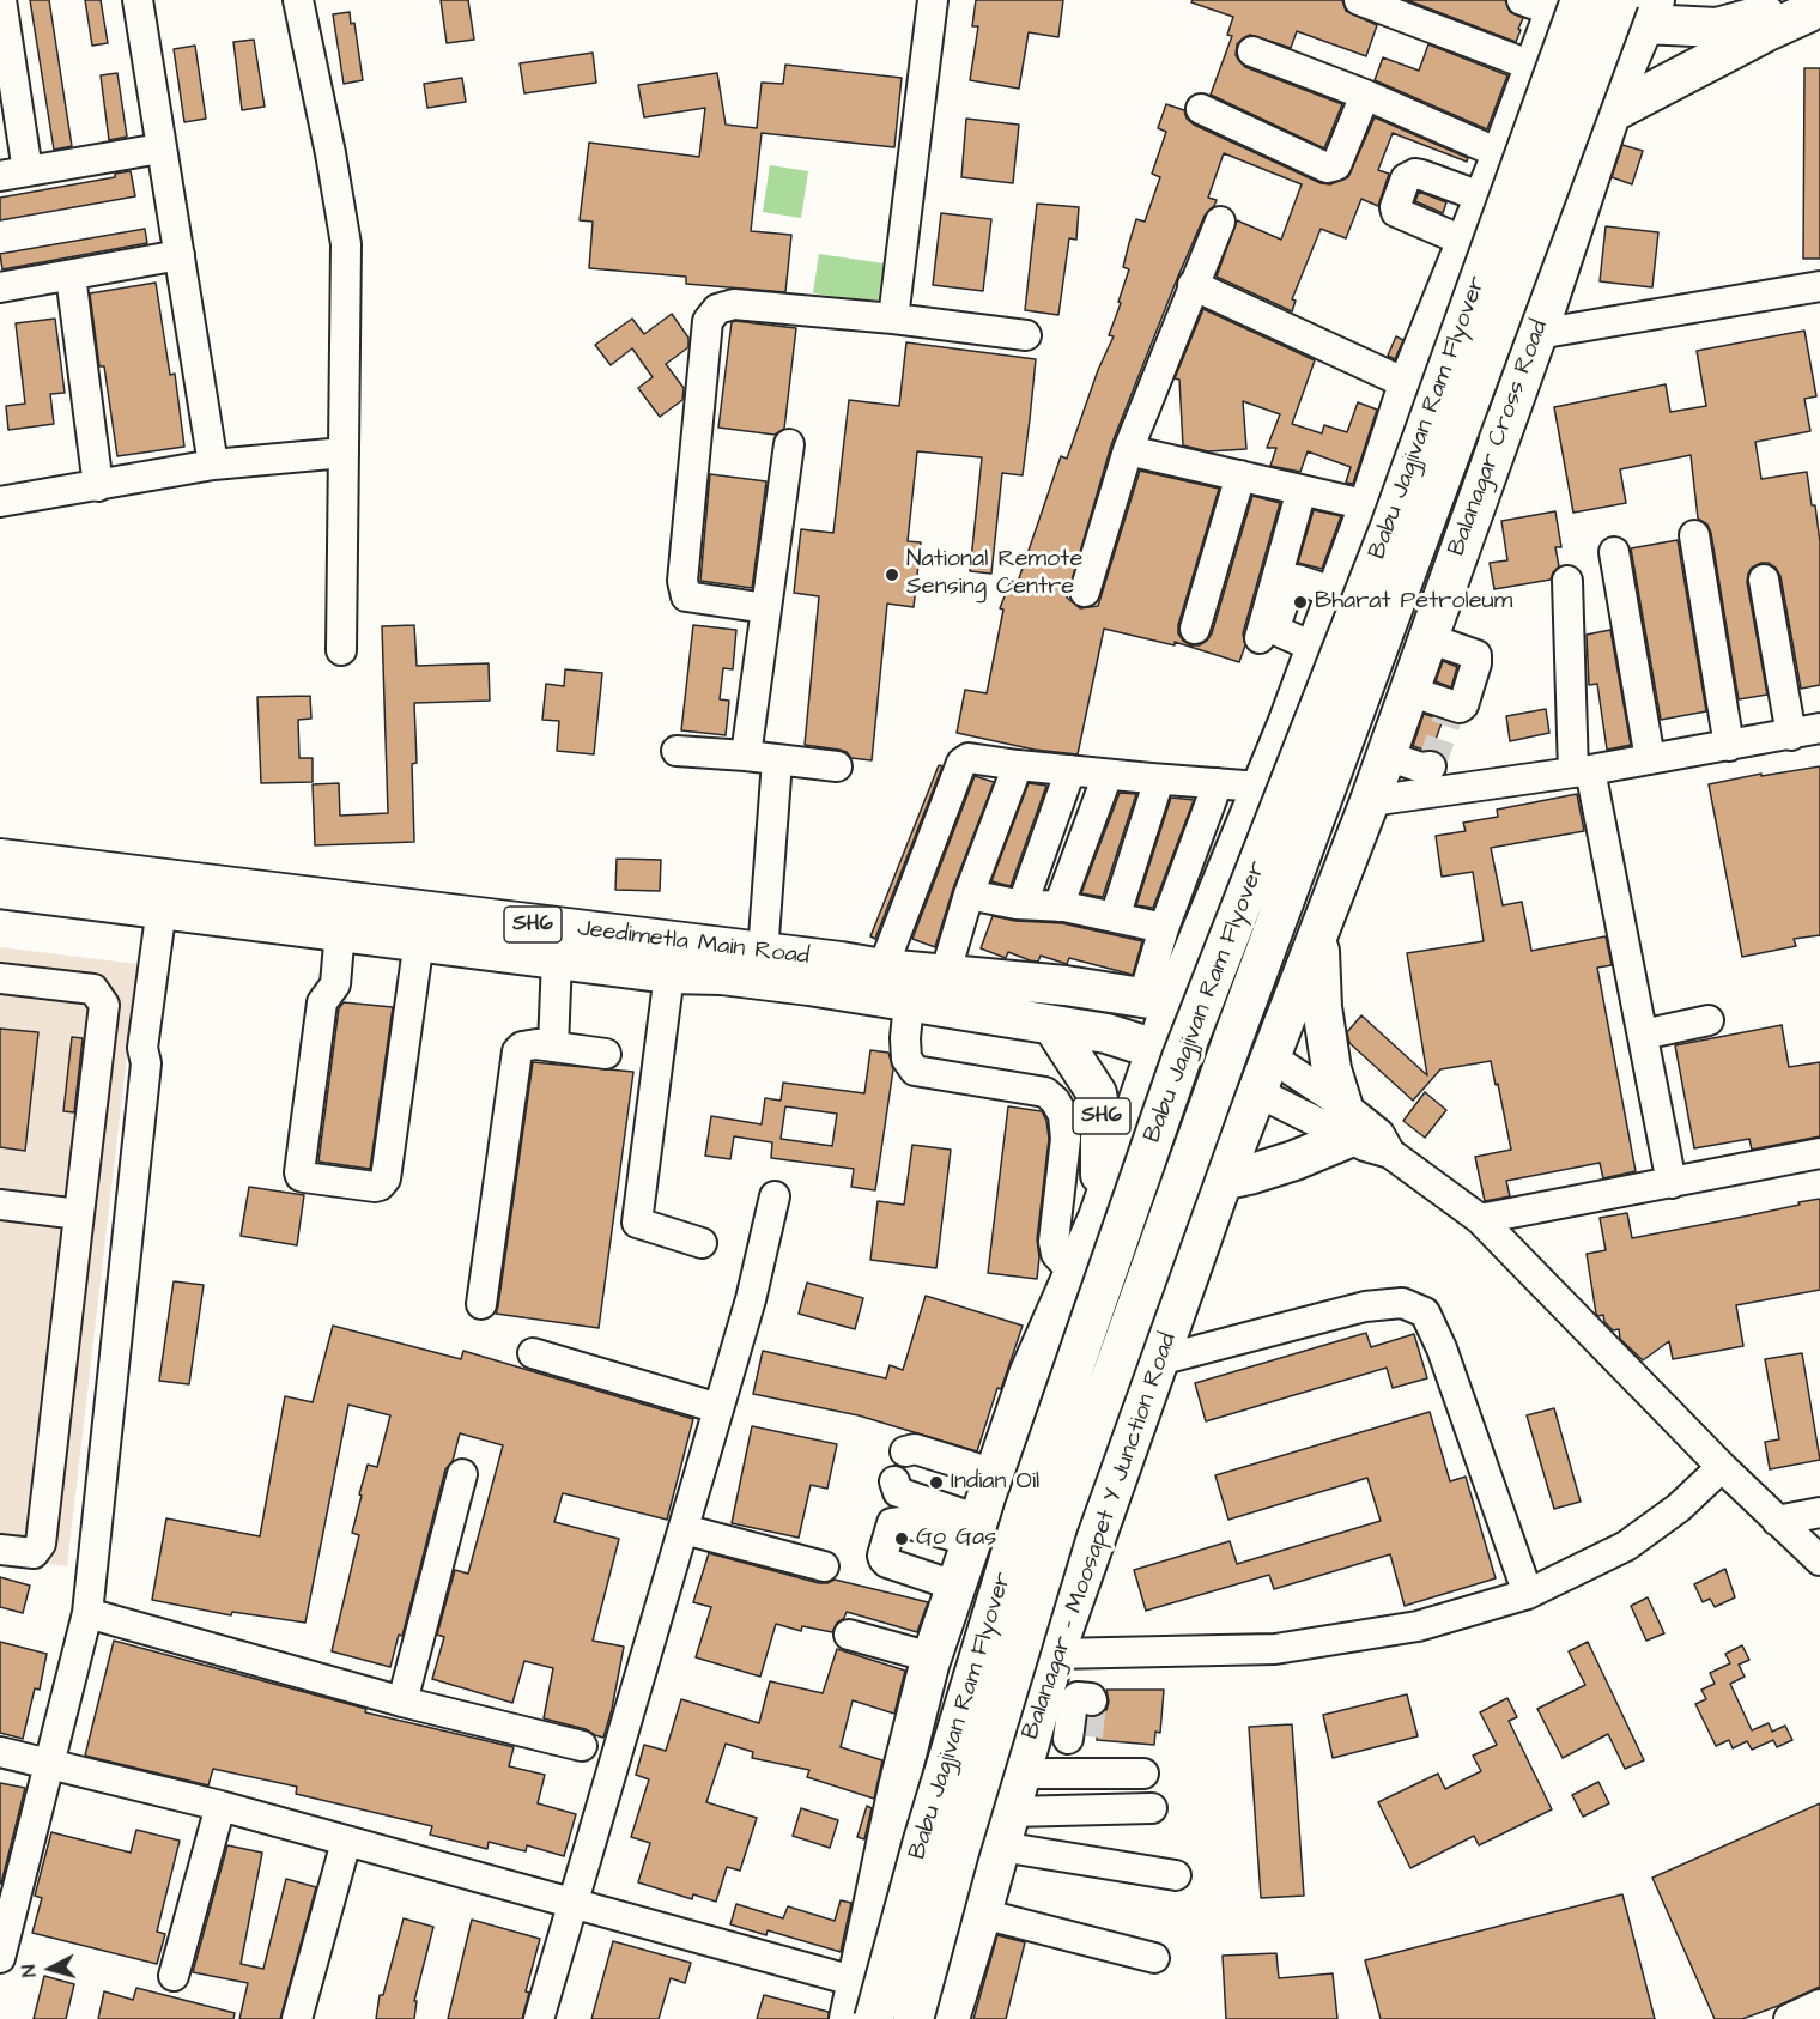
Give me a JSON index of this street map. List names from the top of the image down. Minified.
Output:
{"streets":{"main road":["Babu Jagjivan Ram Flyover","Balanagar Cross Road","SH6","Jeedimetla Main Road","Balanagar - Moosapet Y Junction Road"]},"crossings":[["Babu Jagjivan Ram Flyover","Balanagar Cross Road"],["Balanagar Cross Road","Balanagar - Moosapet Y Junction Road"],["SH6","Jeedimetla Main Road"]],"places":["National Remote Sensing Centre","Bharat Petroleum","Indian Oil","Go Gas"],"north":"left"}
